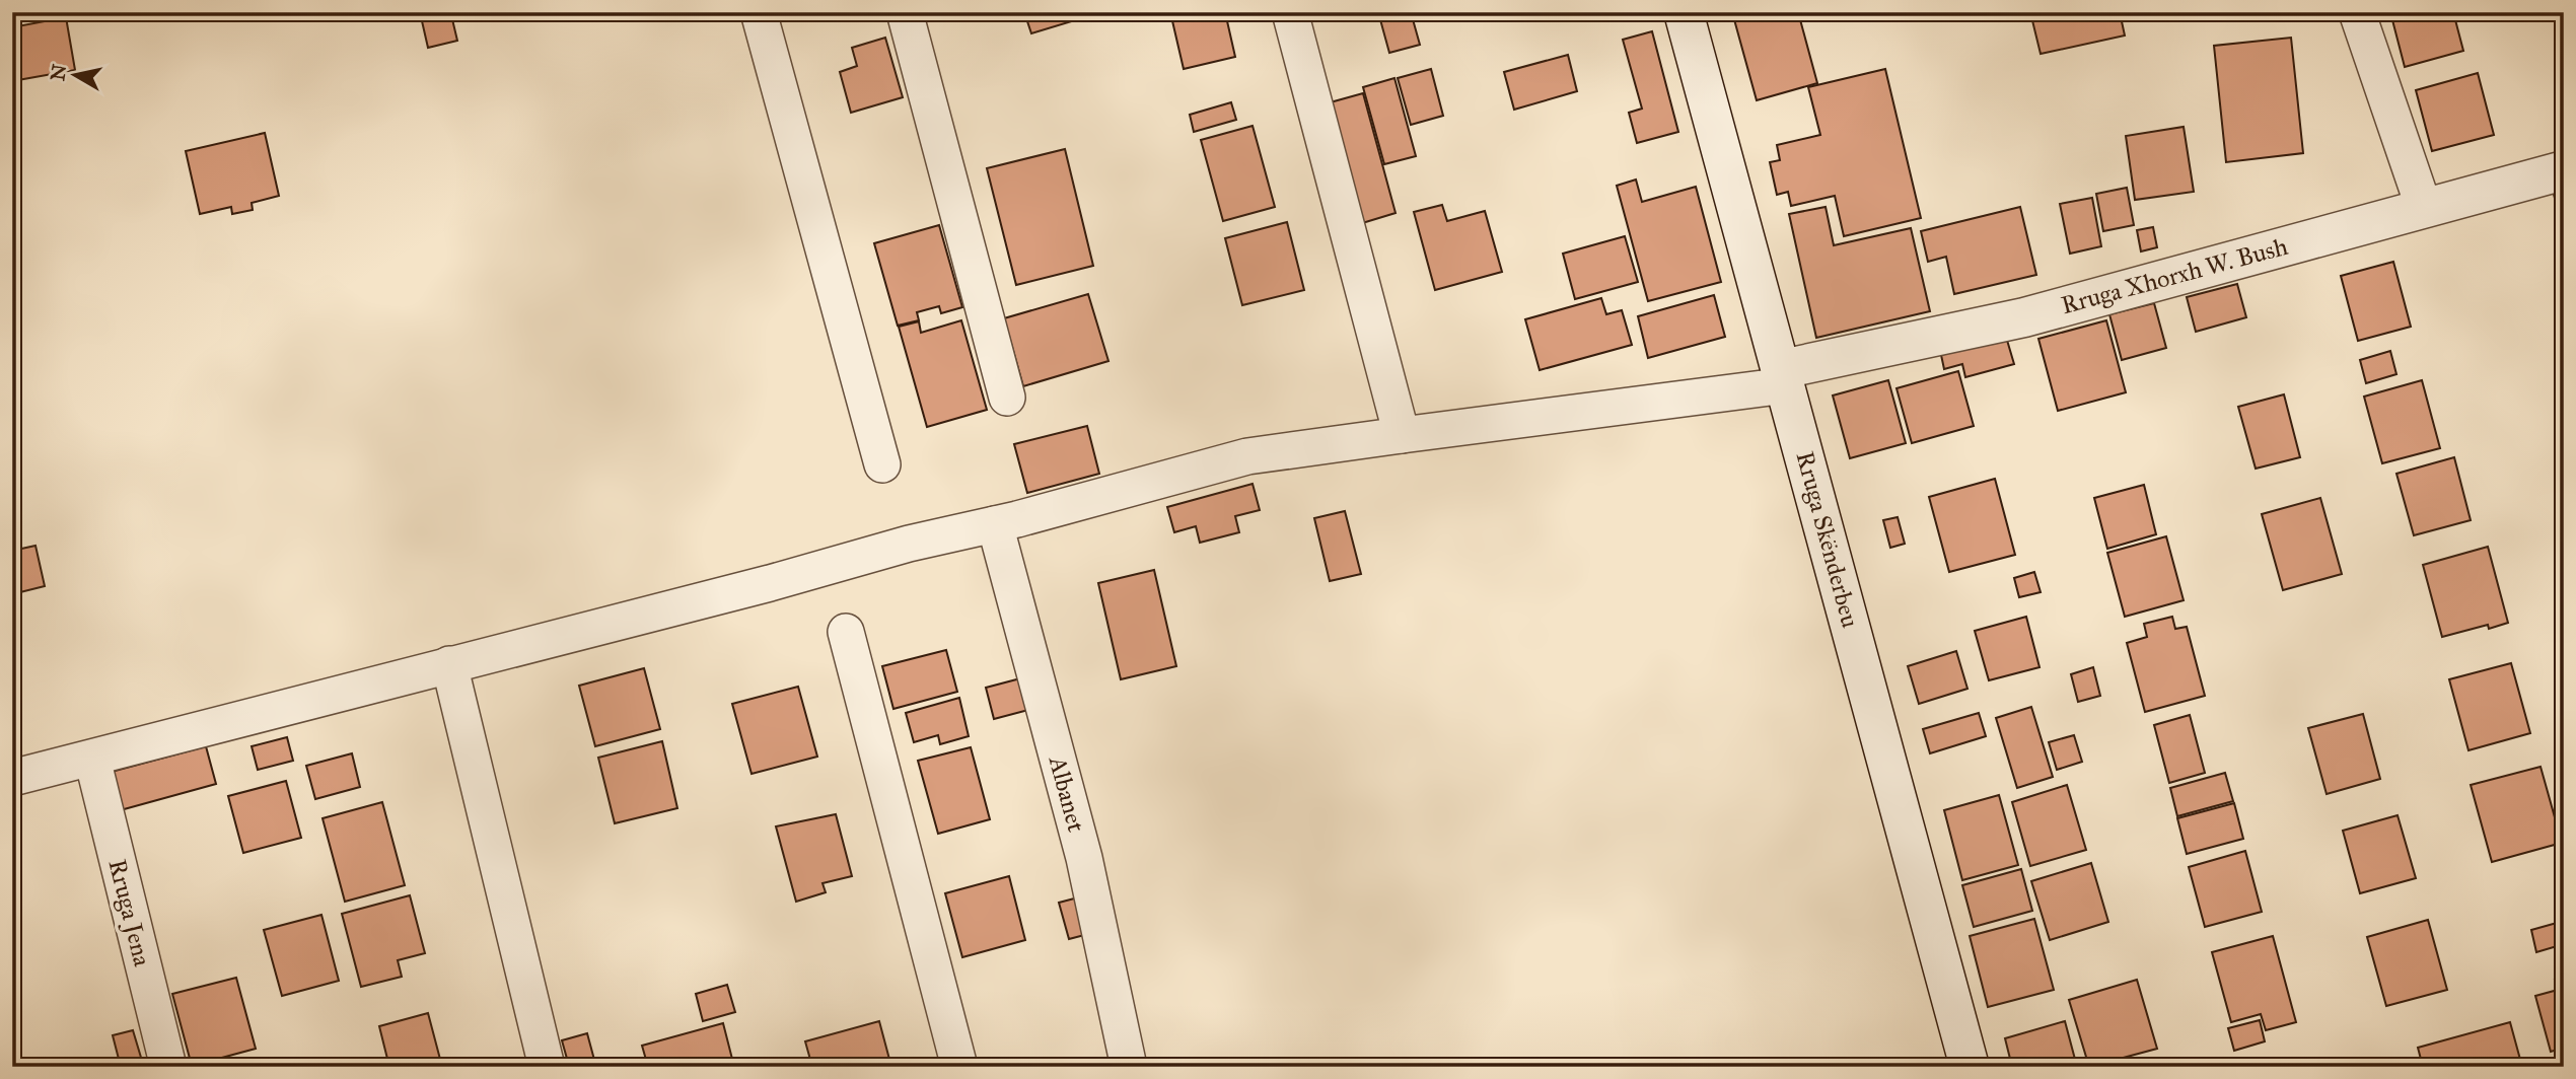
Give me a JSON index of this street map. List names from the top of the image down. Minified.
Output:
{"streets":{"main road":["Rruga Xhorxh W. Bush","Rruga Skënderbeu"],"street":["Albanet","Rruga Jena"]},"crossings":[["Rruga Xhorxh W. Bush","Rruga Skënderbeu"]],"north":"left"}
